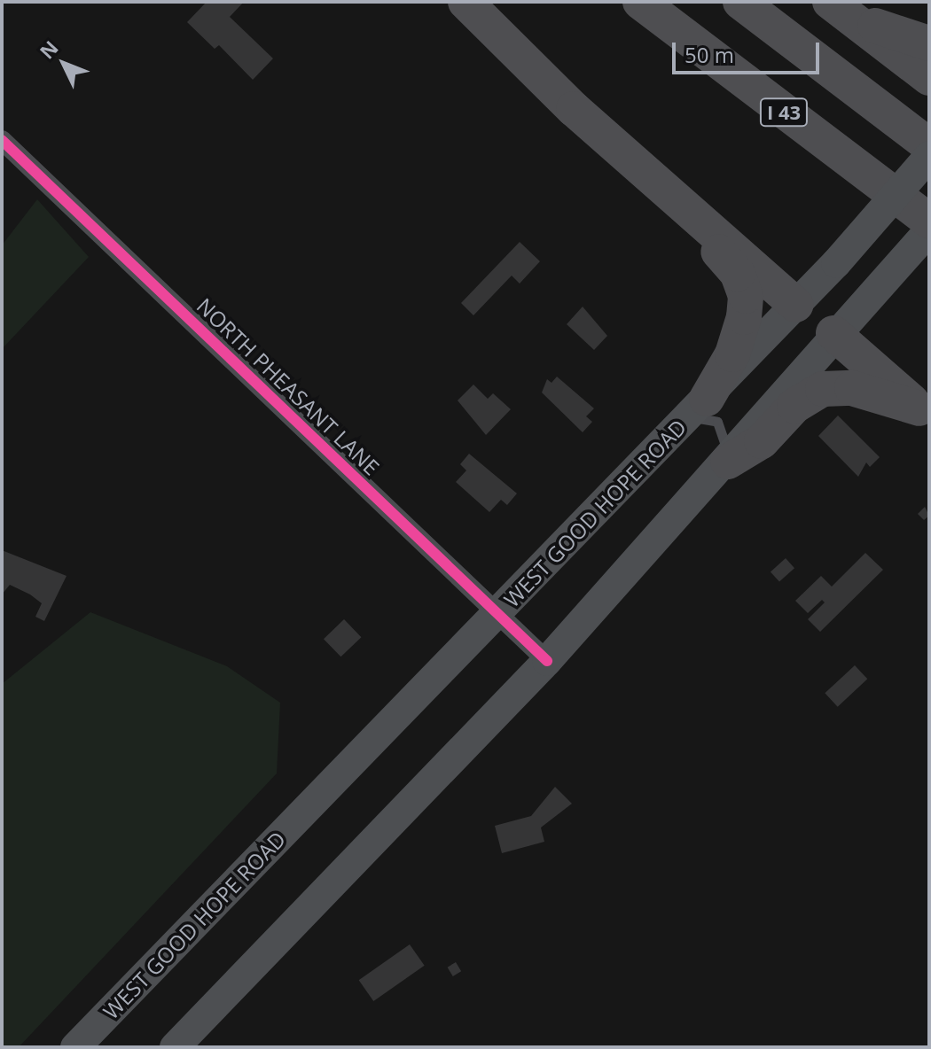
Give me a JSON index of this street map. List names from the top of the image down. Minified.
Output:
{"streets":{"highway":["I 43"],"main road":["WEST GOOD HOPE ROAD"],"street":["NORTH PHEASANT LANE"]},"crossings":[["NORTH PHEASANT LANE","WEST GOOD HOPE ROAD"]],"scale_bar":"50 m","north":"top left"}
